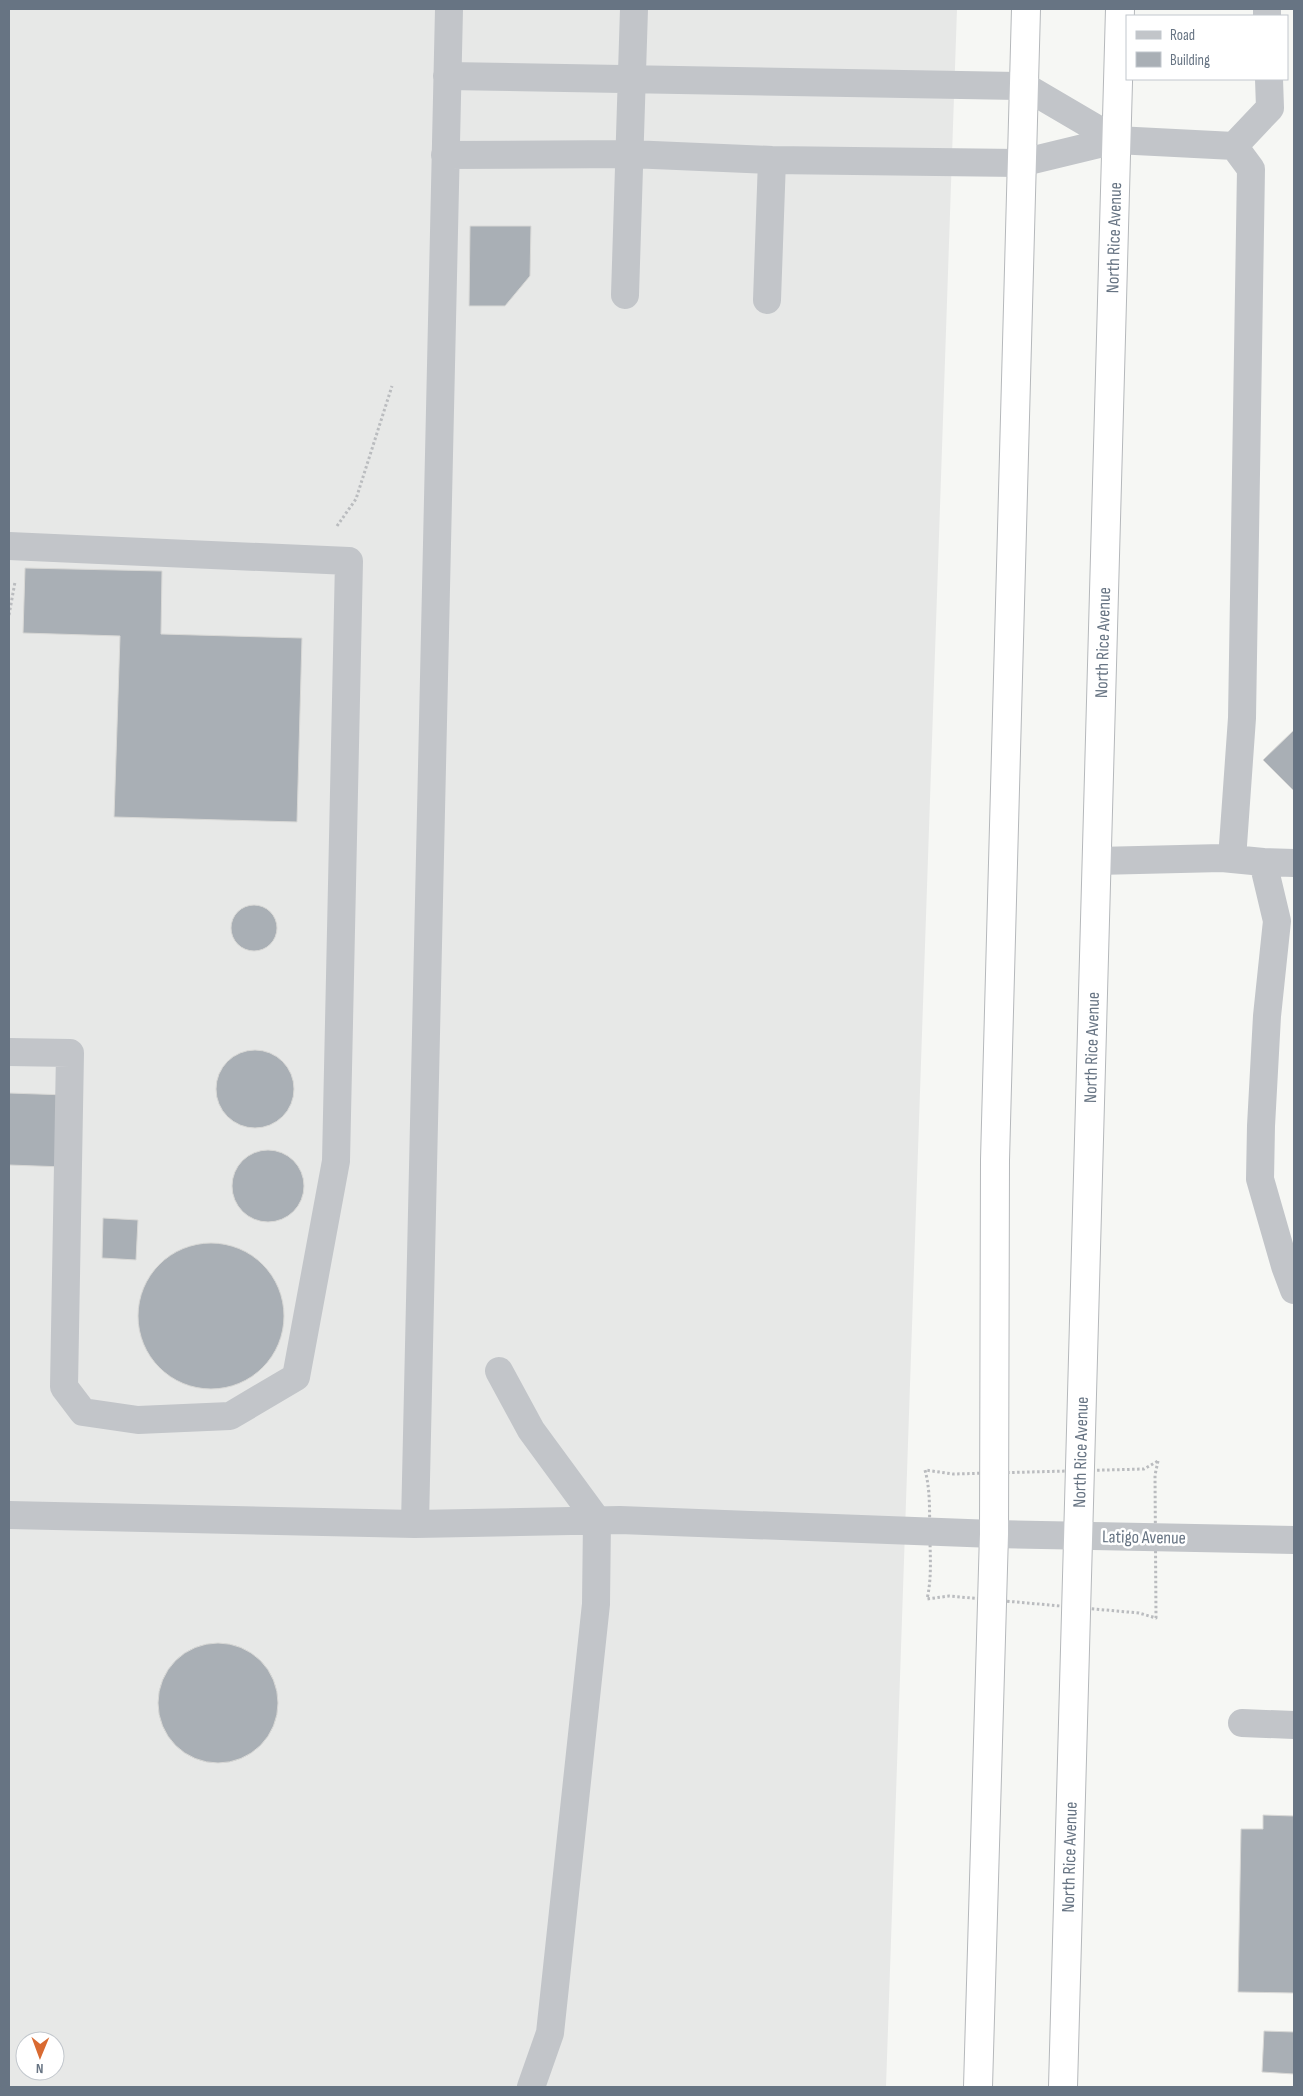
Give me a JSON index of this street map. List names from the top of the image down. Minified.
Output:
{"streets":{"highway":["North Rice Avenue"],"street":["Latigo Avenue"]},"crossings":[["North Rice Avenue","Latigo Avenue"]],"legend":["Road","Building"],"north":"bottom"}
